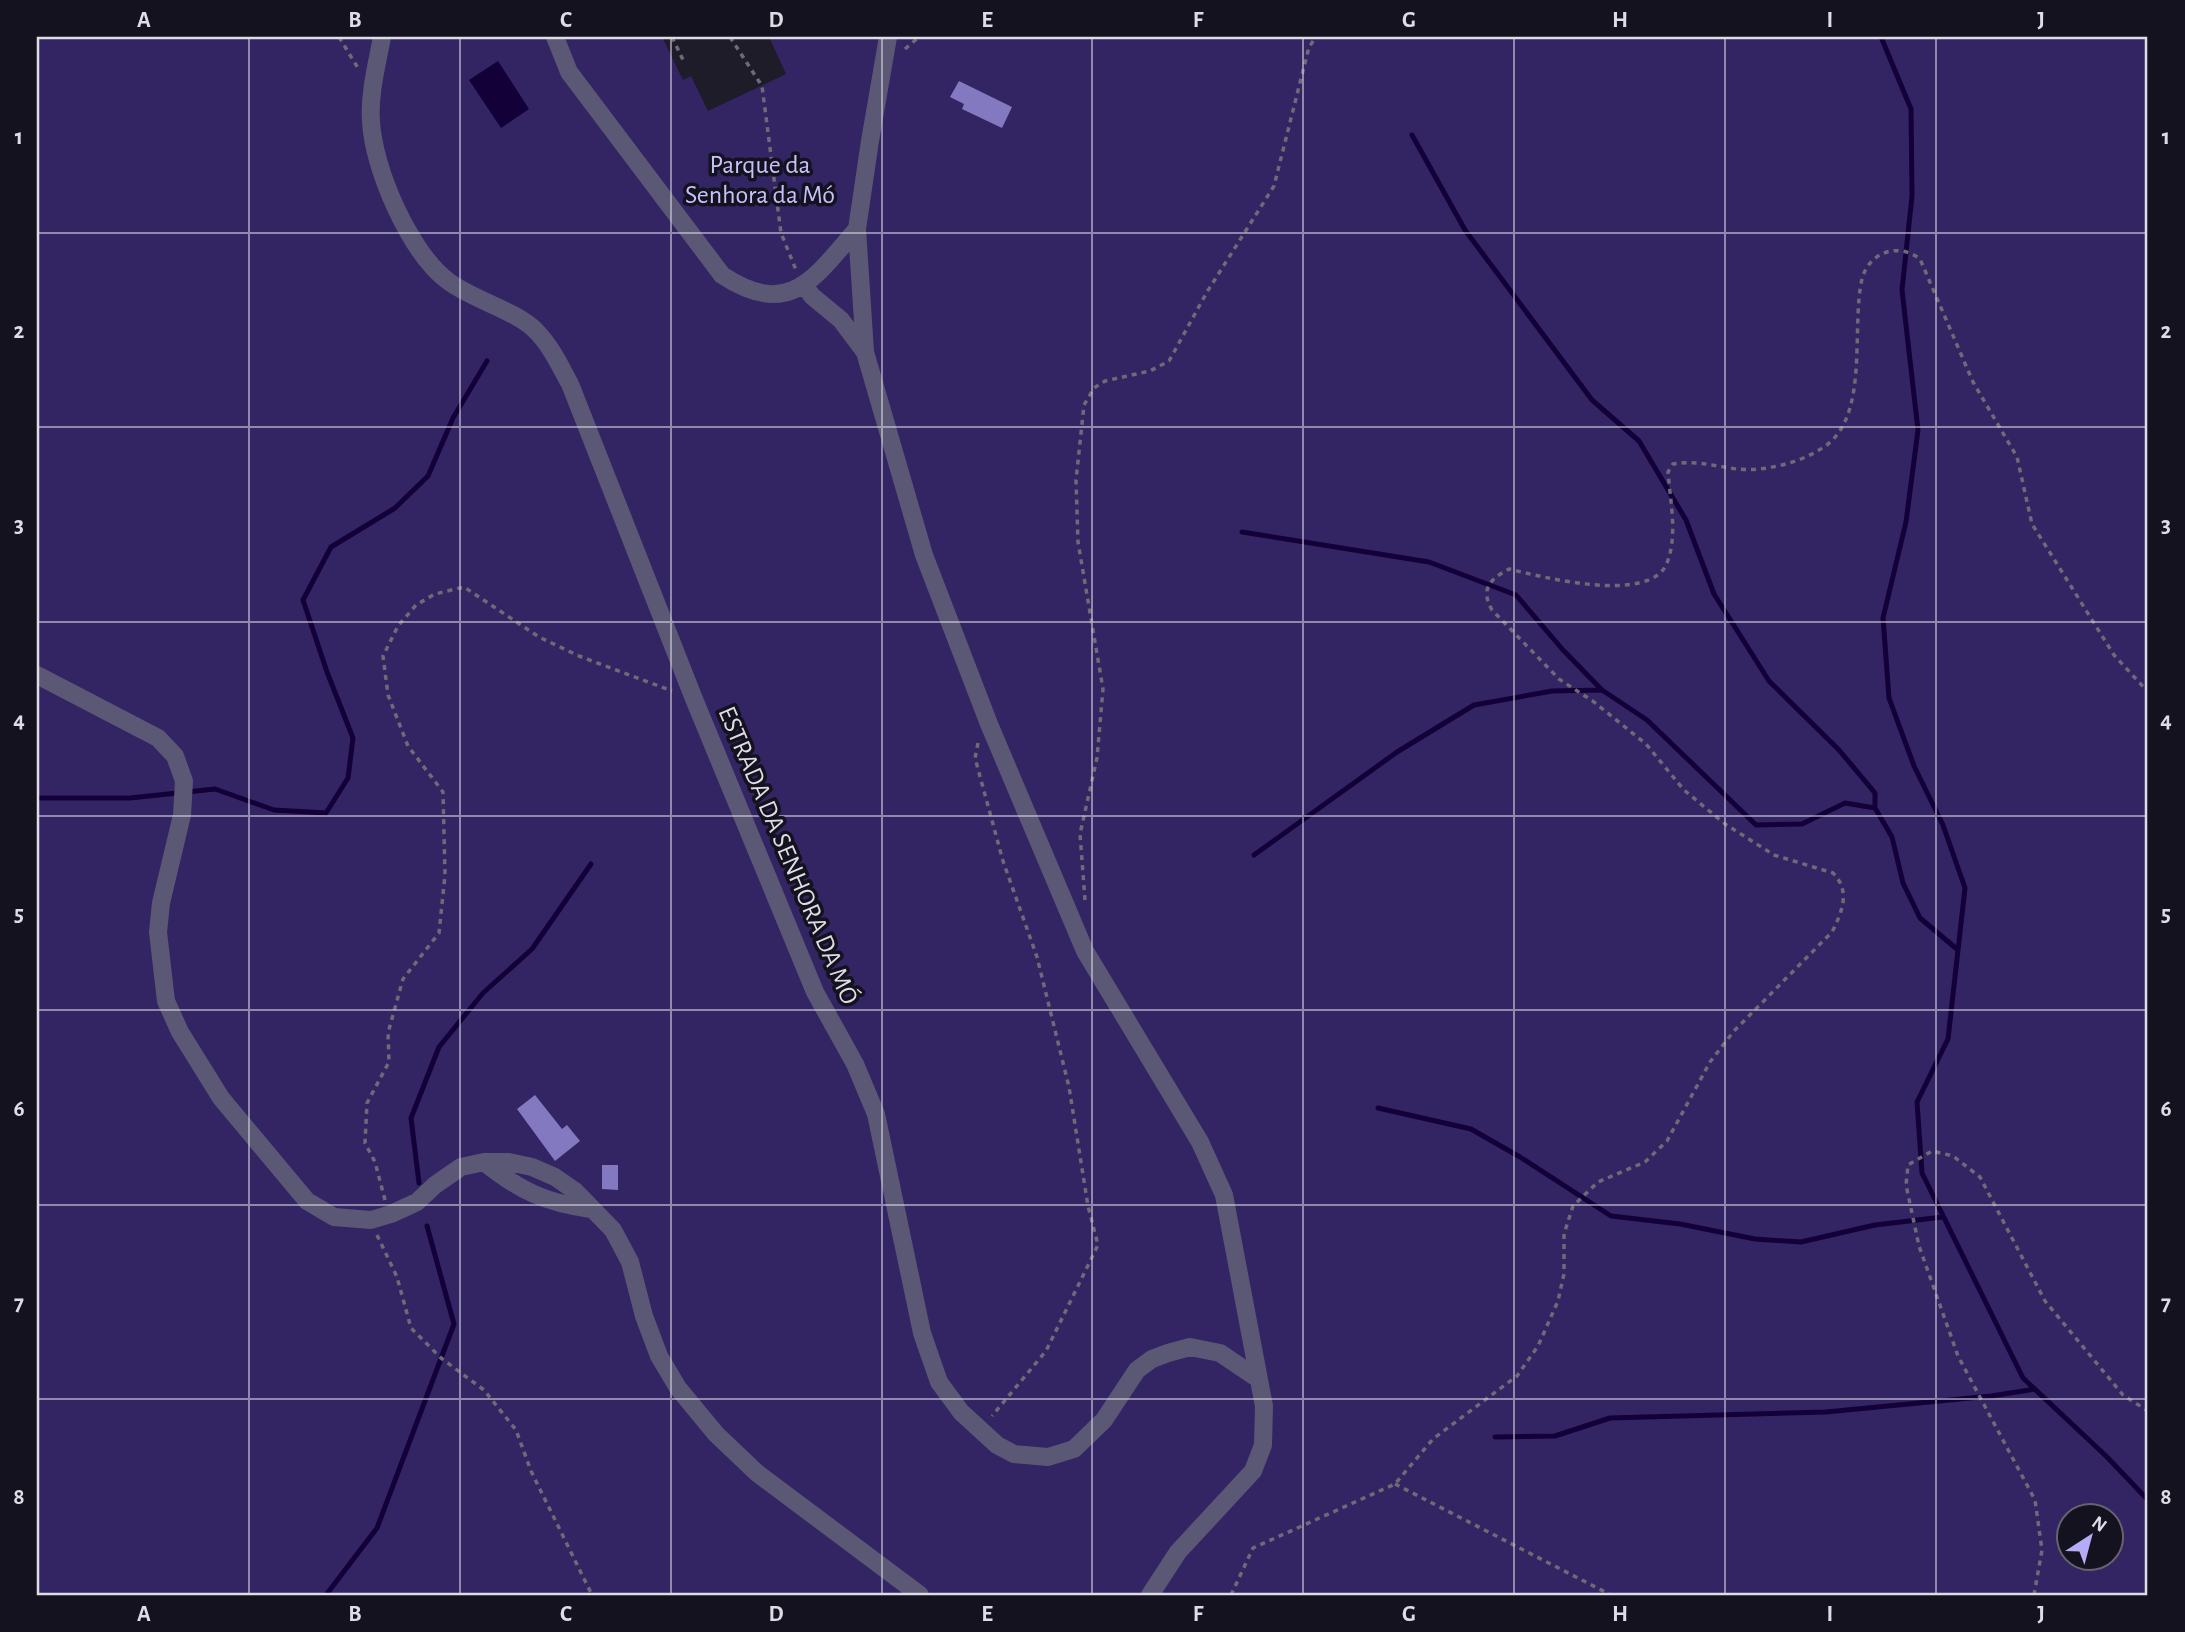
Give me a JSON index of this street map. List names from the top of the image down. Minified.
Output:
{"streets":{"street":["ESTRADA DA SENHORA DA MÓ"]},"parks":["Parque da Senhora da Mó"],"north":"top right","grid":{"columns":["A","B","C","D","E","F","G","H","I","J"],"rows":["1","2","3","4","5","6","7","8"]}}
